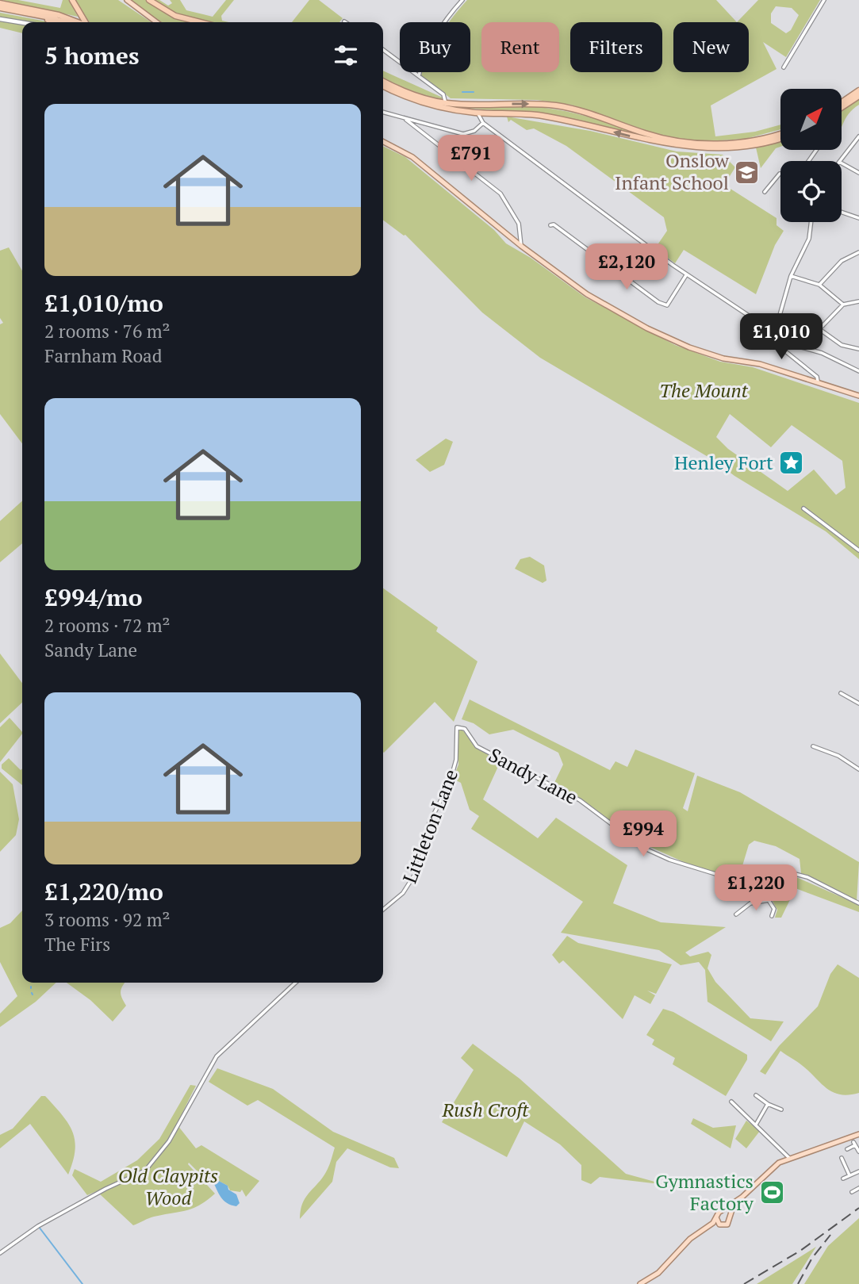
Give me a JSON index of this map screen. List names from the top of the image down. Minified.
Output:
{"streets":{"street":["Sandy Lane","Littleton Lane"]},"crossings":[["Sandy Lane","Littleton Lane"]],"parks":["The Mount","Rush Croft","Old Claypits Wood"],"places":{"school or university":["Onslow Infant School"],"place":["Henley Fort"],"sports":["Gymnastics Factory"]},"north":"top right","page":{"chip":["Buy","Rent","Filters","New"],"heading":"5 homes","list":[{"name":"£1,010/mo","note":"2 rooms · 76 m² · Farnham Road"},{"name":"£994/mo","note":"2 rooms · 72 m² · Sandy Lane"},{"name":"£1,220/mo","note":"3 rooms · 92 m² · The Firs"}],"price":["£791","£2,120","£1,010","£994","£1,220"]}}
